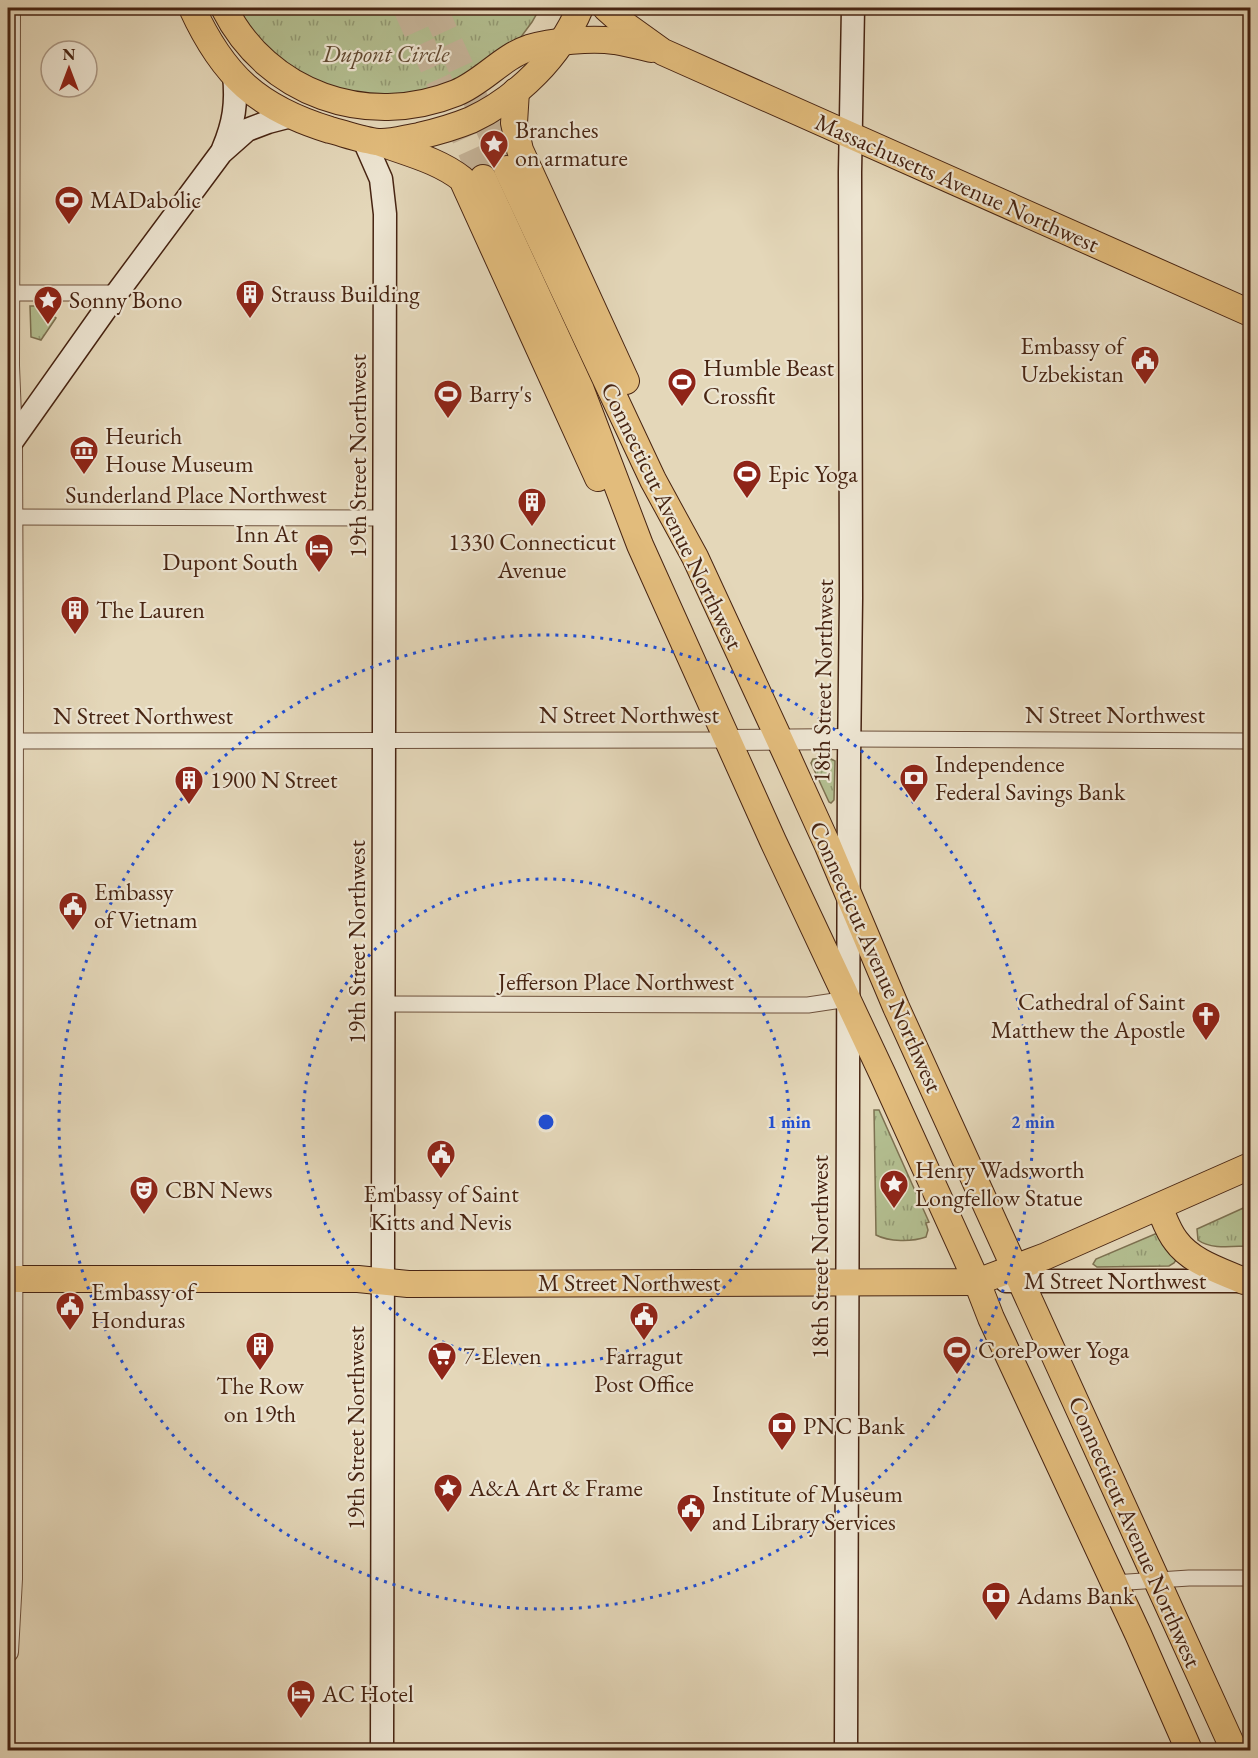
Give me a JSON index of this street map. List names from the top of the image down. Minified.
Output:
{"streets":{"main road":["Massachusetts Avenue Northwest","19th Street Northwest","Connecticut Avenue Northwest","18th Street Northwest","M Street Northwest"],"street":["Sunderland Place Northwest","N Street Northwest","Jefferson Place Northwest"]},"crossings":[["Massachusetts Avenue Northwest","18th Street Northwest"],["19th Street Northwest","Sunderland Place Northwest"],["19th Street Northwest","N Street Northwest"],["19th Street Northwest","Jefferson Place Northwest"],["19th Street Northwest","M Street Northwest"],["Connecticut Avenue Northwest","18th Street Northwest"],["Connecticut Avenue Northwest","N Street Northwest"],["Connecticut Avenue Northwest","Jefferson Place Northwest"],["Connecticut Avenue Northwest","M Street Northwest"],["18th Street Northwest","N Street Northwest"],["18th Street Northwest","Jefferson Place Northwest"],["18th Street Northwest","M Street Northwest"]],"parks":["Dupont Circle"],"places":{"place":["Branches on armature","Sonny Bono","Henry Wadsworth Longfellow Statue","A&A Art & Frame"],"sports":["MADabolic","Humble Beast Crossfit","Barry's","Epic Yoga","CorePower Yoga"],"building":["Strauss Building","1330 Connecticut Avenue","The Lauren","1900 N Street","The Row on 19th"],"public building":["Embassy of Uzbekistan","Embassy of Vietnam","Embassy of Saint Kitts and Nevis","Embassy of Honduras","Farragut Post Office","Institute of Museum and Library Services"],"museum":["Heurich House Museum"],"hotel":["Inn At Dupont South","AC Hotel"],"bank":["Independence Federal Savings Bank","PNC Bank","Adams Bank"],"church":["Cathedral of Saint Matthew the Apostle"],"theatre":["CBN News"],"supermarket":["7-Eleven"]},"north":"top","rings":["1 min","2 min"]}
